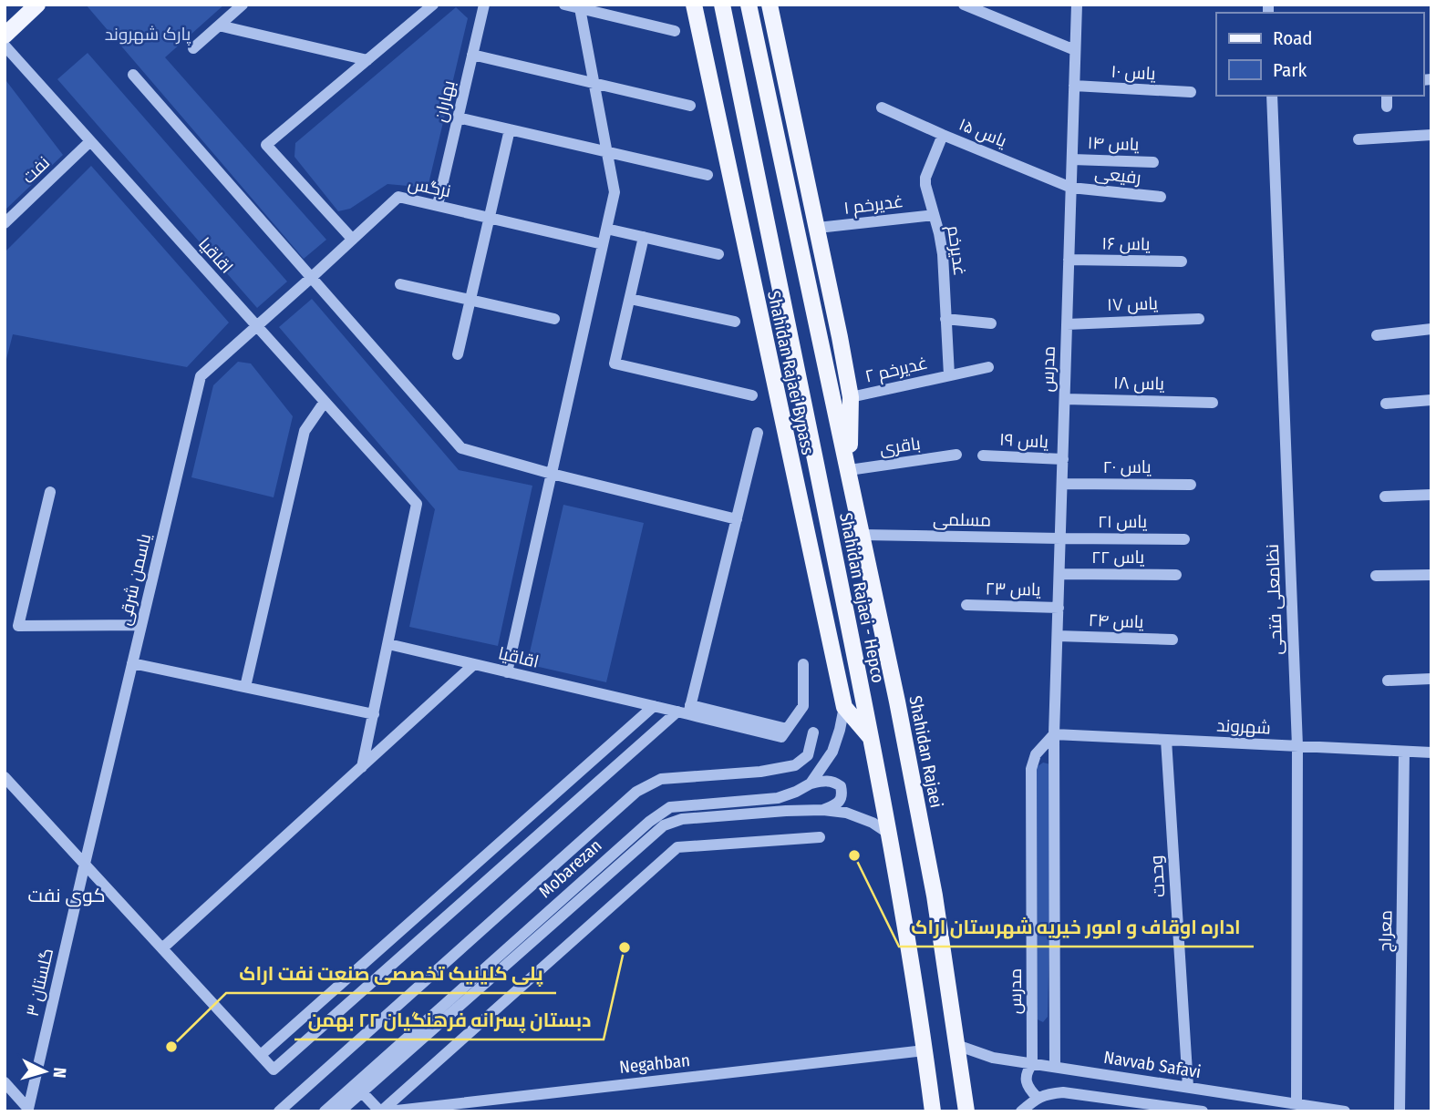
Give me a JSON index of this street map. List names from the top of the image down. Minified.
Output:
{"streets":{"main road":["Shahidan Rajaei Bypass","Shahidan Rajaei - Hepco","Shahidan Rajaei"],"street":["یاس ۱۰","بهاران","یاس ۱۵","یاس ۱۴","نفت","رفیعی","نرگس","غدیرخم ۱","یاس ۱۶","غدیرخم","اقاقیا","یاس ۱۷","غدیرخم ۲","مدرس","یاس ۱۸","یاس ۱۹","باقری","یاس ۲۰","مسلمی","یاس ۲۱","یاس ۲۲","یاسمن شرقی","یاس ۲۳","نظامعلی فتحی","یاس ۲۴","شهروند","Mobarezan","وحدت","معراج","گلستان ۳","Negahban","Navvab Safavi"]},"crossings":[["یاس ۱۰","مدرس"],["بهاران","نرگس"],["یاس ۱۵","رفیعی"],["یاس ۱۵","غدیرخم"],["یاس ۱۵","مدرس"],["یاس ۱۴","مدرس"],["نفت","اقاقیا"],["رفیعی","مدرس"],["نرگس","اقاقیا"],["نرگس","یاسمن شرقی"],["غدیرخم ۱","غدیرخم"],["یاس ۱۶","مدرس"],["غدیرخم","غدیرخم ۲"],["اقاقیا","یاسمن شرقی"],["یاس ۱۷","مدرس"],["مدرس","یاس ۱۸"],["مدرس","یاس ۱۹"],["مدرس","یاس ۲۰"],["مدرس","مسلمی"],["مدرس","یاس ۲۱"],["مدرس","یاس ۲۲"],["مدرس","یاس ۲۳"],["مدرس","یاس ۲۴"],["مدرس","شهروند"],["مدرس","Navvab Safavi"],["Shahidan Rajaei Bypass","Shahidan Rajaei - Hepco"],["باقری","Shahidan Rajaei"],["مسلمی","یاس ۲۱"],["مسلمی","Shahidan Rajaei"],["یاسمن شرقی","گلستان ۳"],["Shahidan Rajaei - Hepco","Mobarezan"],["Shahidan Rajaei - Hepco","Negahban"],["نظامعلی فتحی","شهروند"],["نظامعلی فتحی","Navvab Safavi"],["شهروند","وحدت"],["شهروند","معراج"],["Shahidan Rajaei","Navvab Safavi"],["وحدت","Navvab Safavi"]],"districts":["کوی نفت"],"parks":["پارک شهروند"],"places":["اداره اوقاف و امور خیریه شهرستان اراک","دبستان پسرانه فرهنگیان ۲۲ بهمن","پلی کلینیک تخصصی صنعت نفت اراک"],"legend":["Road","Park"],"north":"right"}
